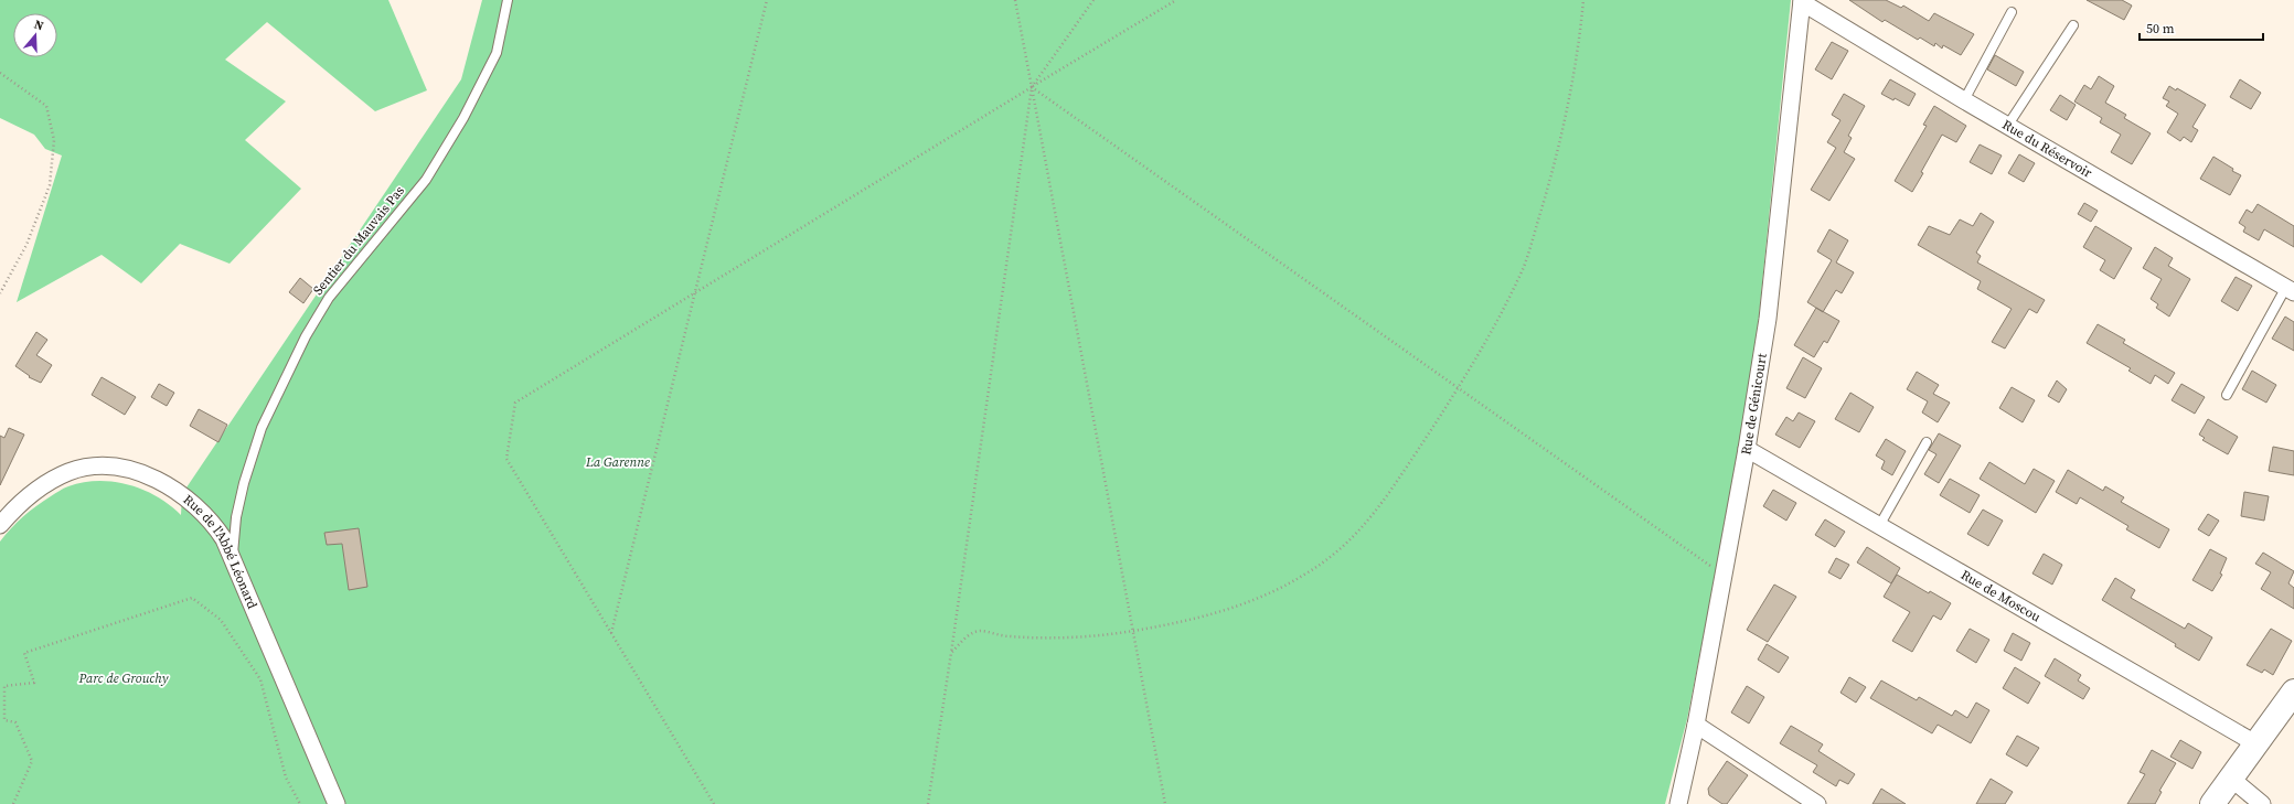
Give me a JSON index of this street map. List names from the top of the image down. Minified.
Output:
{"streets":{"street":["Rue du Réservoir","Rue de Génicourt","Rue de l'Abbé Léonard","Rue de Moscou"],"lane":["Sentier du Mauvais Pas"]},"crossings":[["Rue du Réservoir","Rue de Génicourt"],["Sentier du Mauvais Pas","Rue de l'Abbé Léonard"],["Rue de Génicourt","Rue de Moscou"]],"parks":["La Garenne","Parc de Grouchy"],"scale_bar":"50 m","north":"top"}
